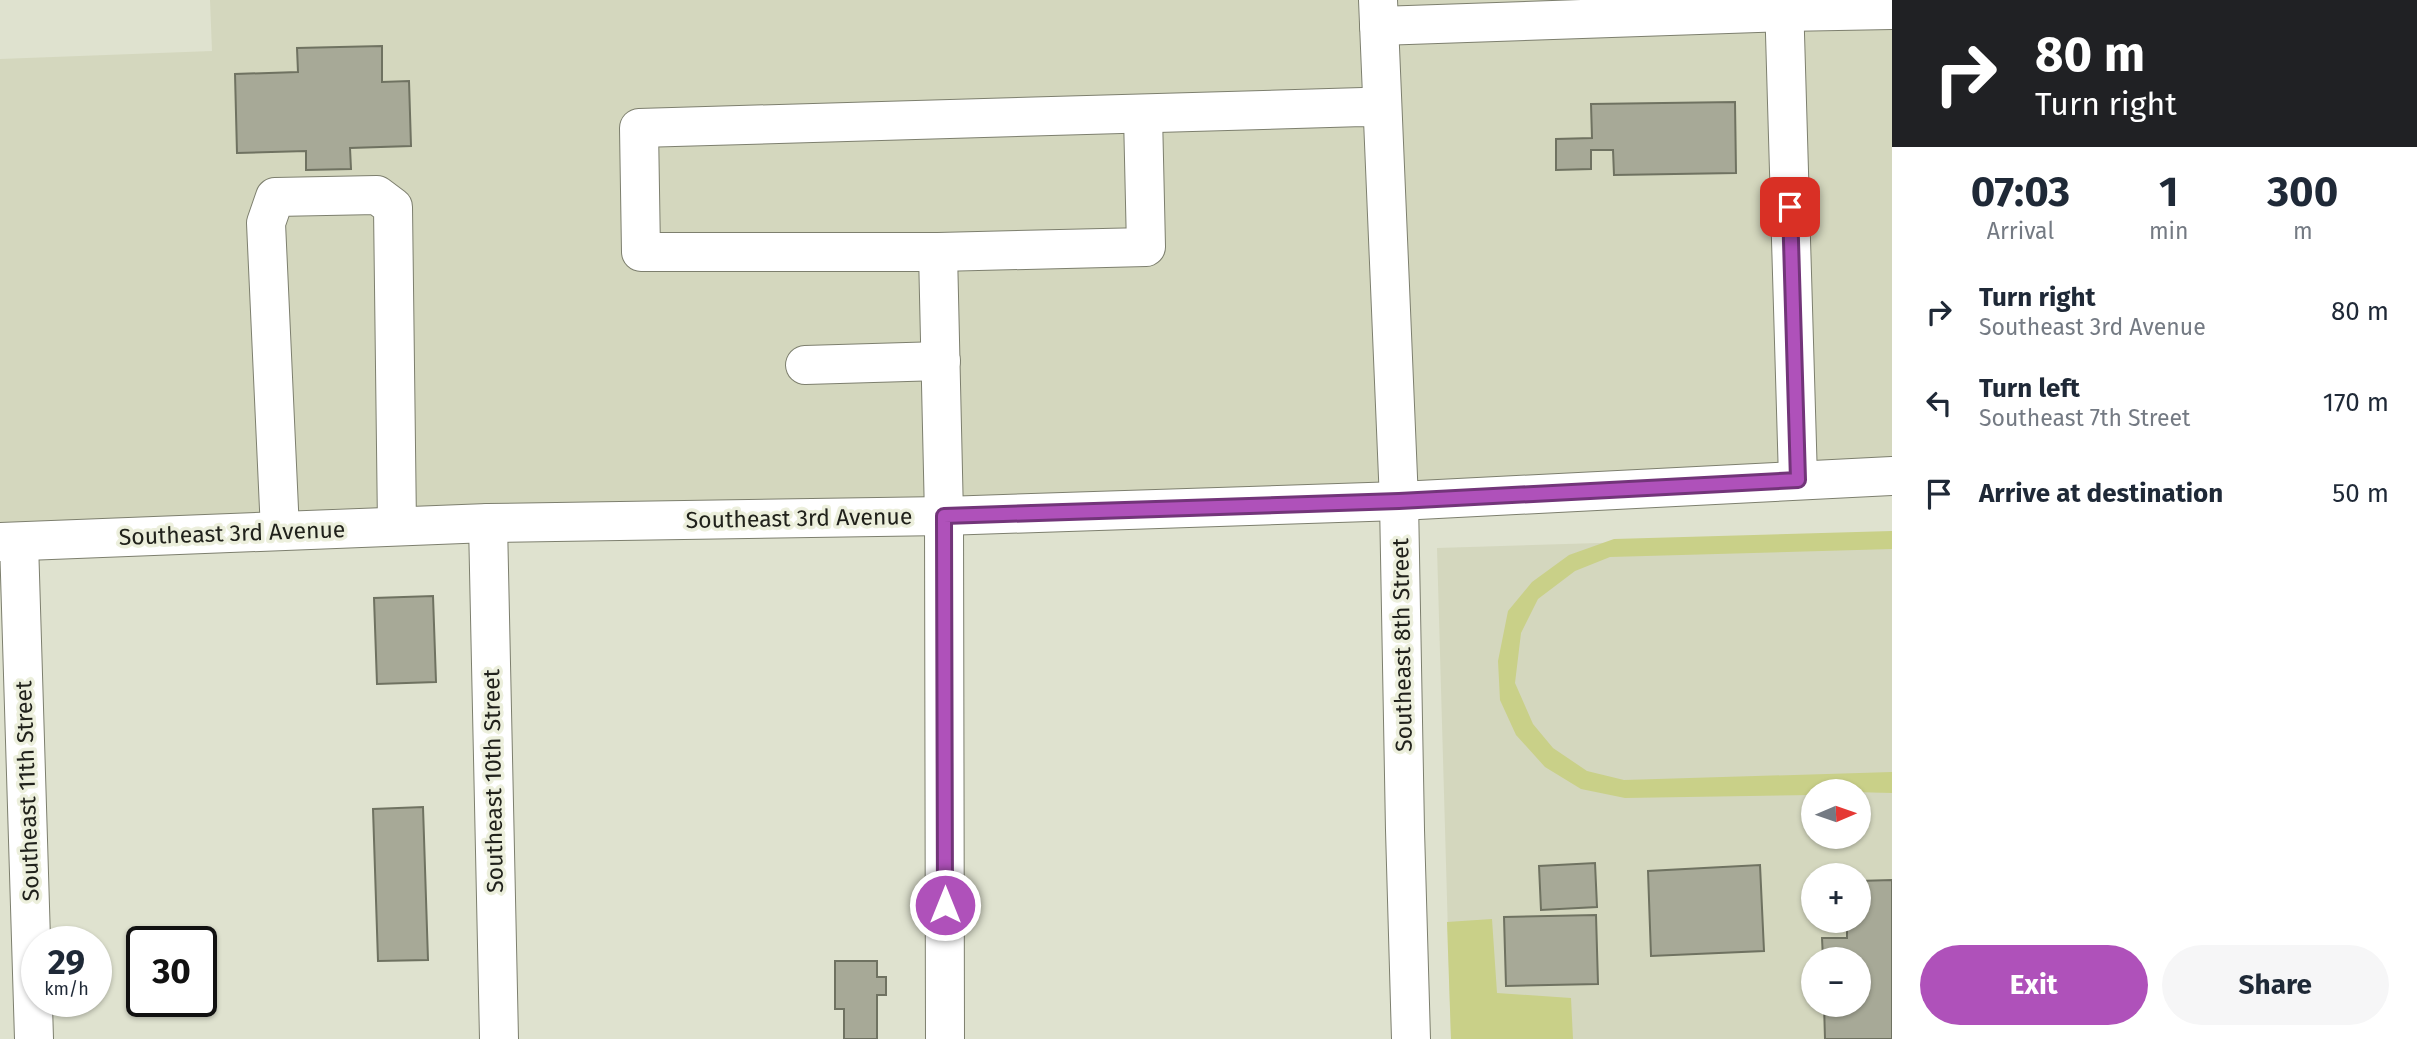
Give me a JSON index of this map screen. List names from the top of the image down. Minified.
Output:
{"streets":{"street":["Southeast 3rd Avenue","Southeast 8th Street","Southeast 10th Street","Southeast 11th Street"]},"crossings":[["Southeast 3rd Avenue","Southeast 8th Street"],["Southeast 3rd Avenue","Southeast 10th Street"],["Southeast 3rd Avenue","Southeast 11th Street"]],"north":"right","page":{"turn":["80 m","Turn right"],"eta":["07:03","Arrival","1","min","300","m"],"list":[{"name":"Turn right","note":"Southeast 3rd Avenue","value":"80 m"},{"name":"Turn left","note":"Southeast 7th Street","value":"170 m"},{"name":"Arrive at destination","value":"50 m"}],"map_buttons":["+","−"],"speed":"29 km/h","limit":"30","buttons":["Exit","Share"]}}
